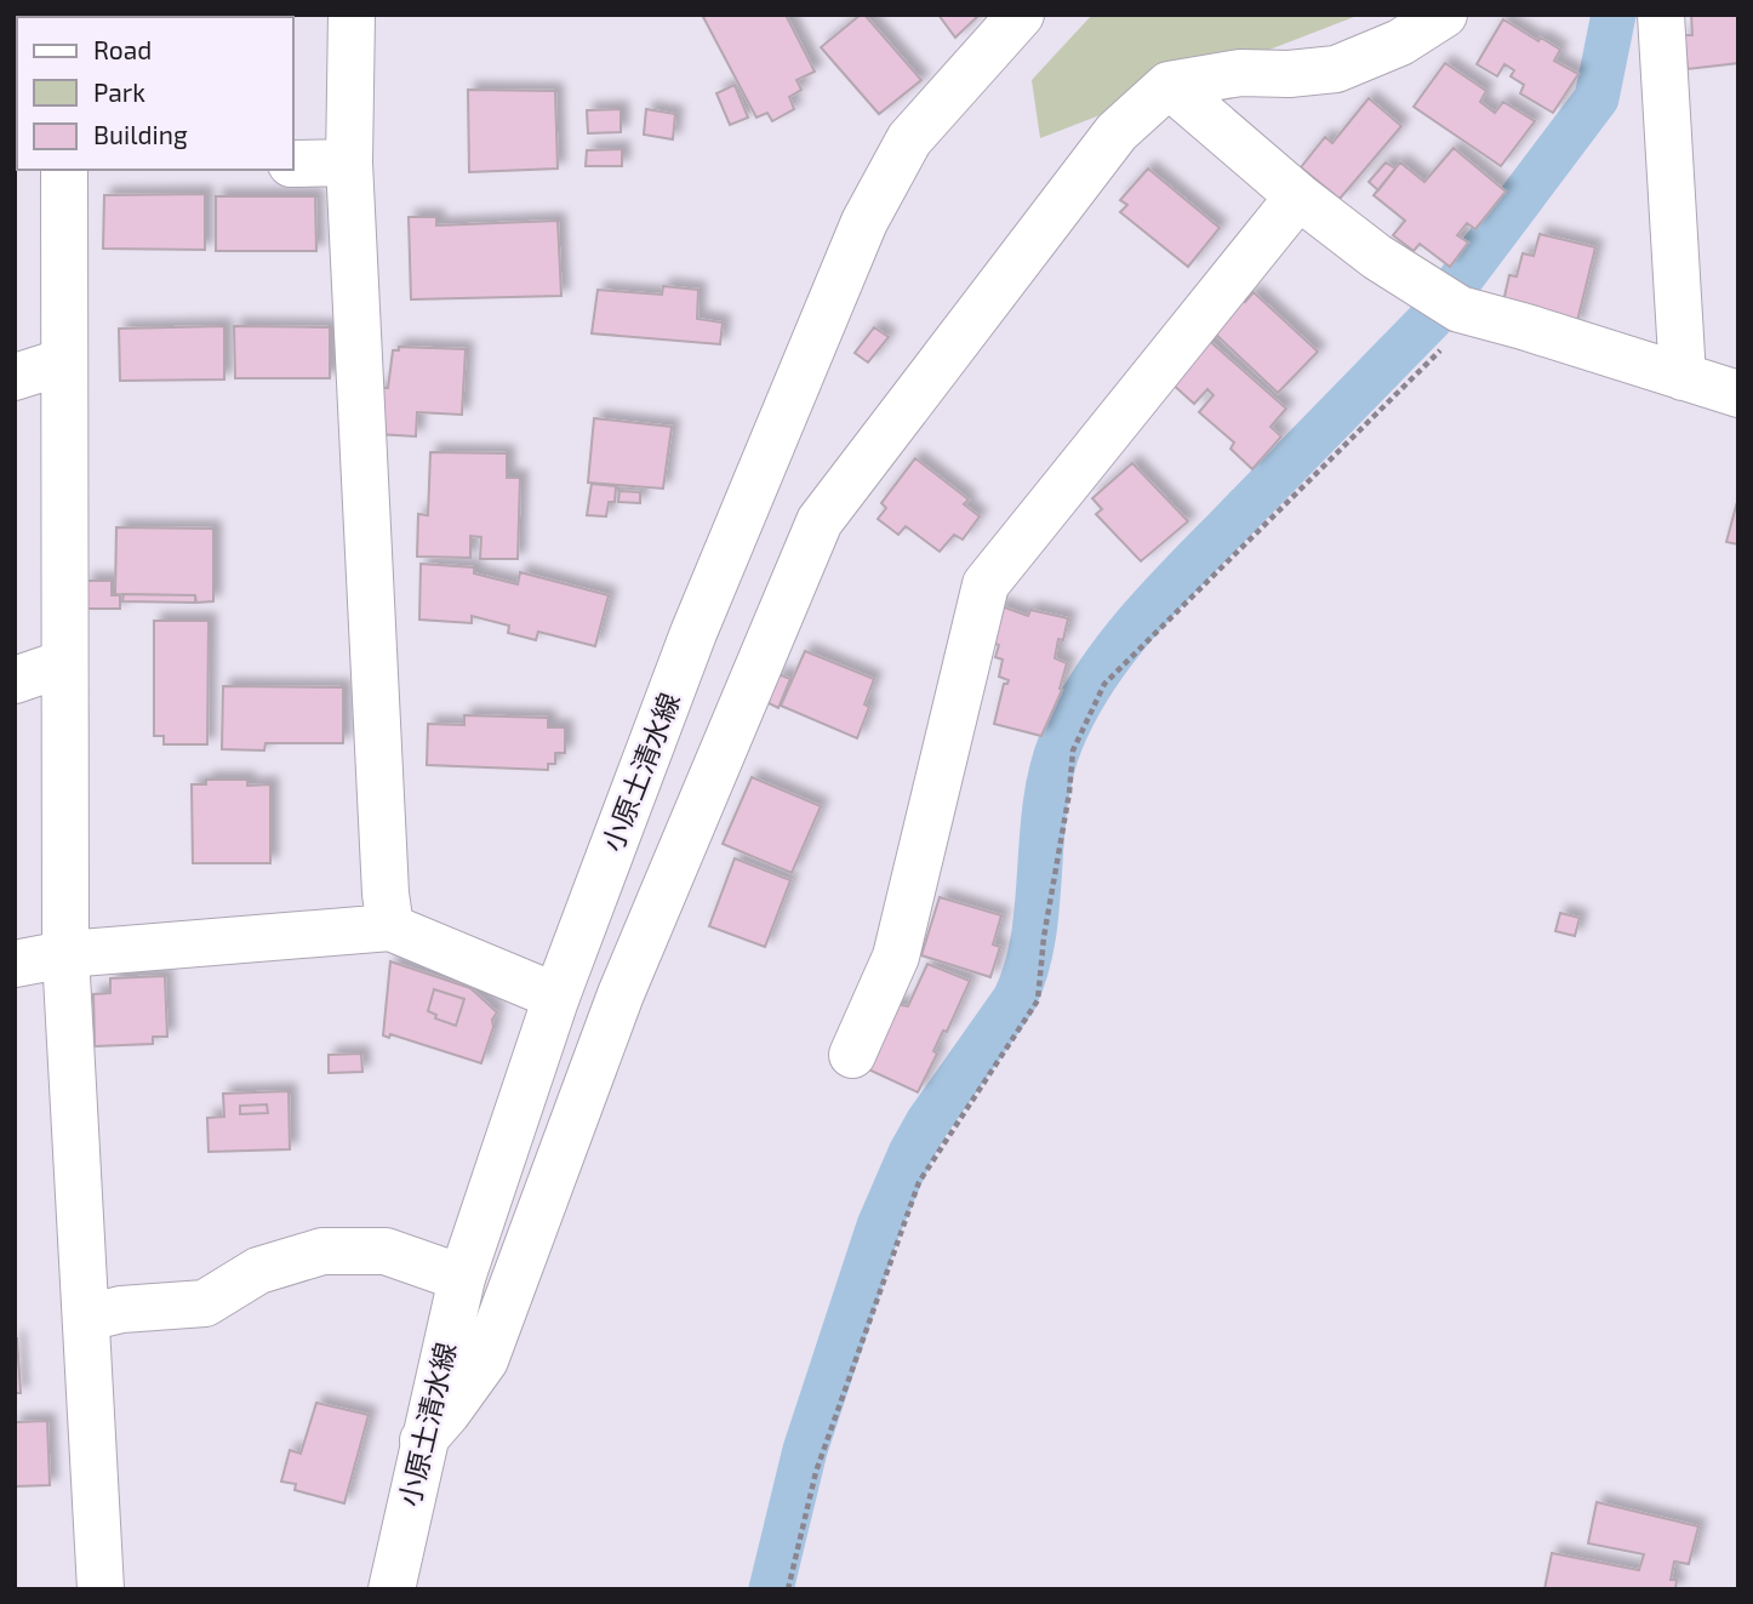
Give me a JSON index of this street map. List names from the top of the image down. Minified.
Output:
{"streets":{"street":["小原土清水線"]},"legend":["Road","Park","Building"]}
